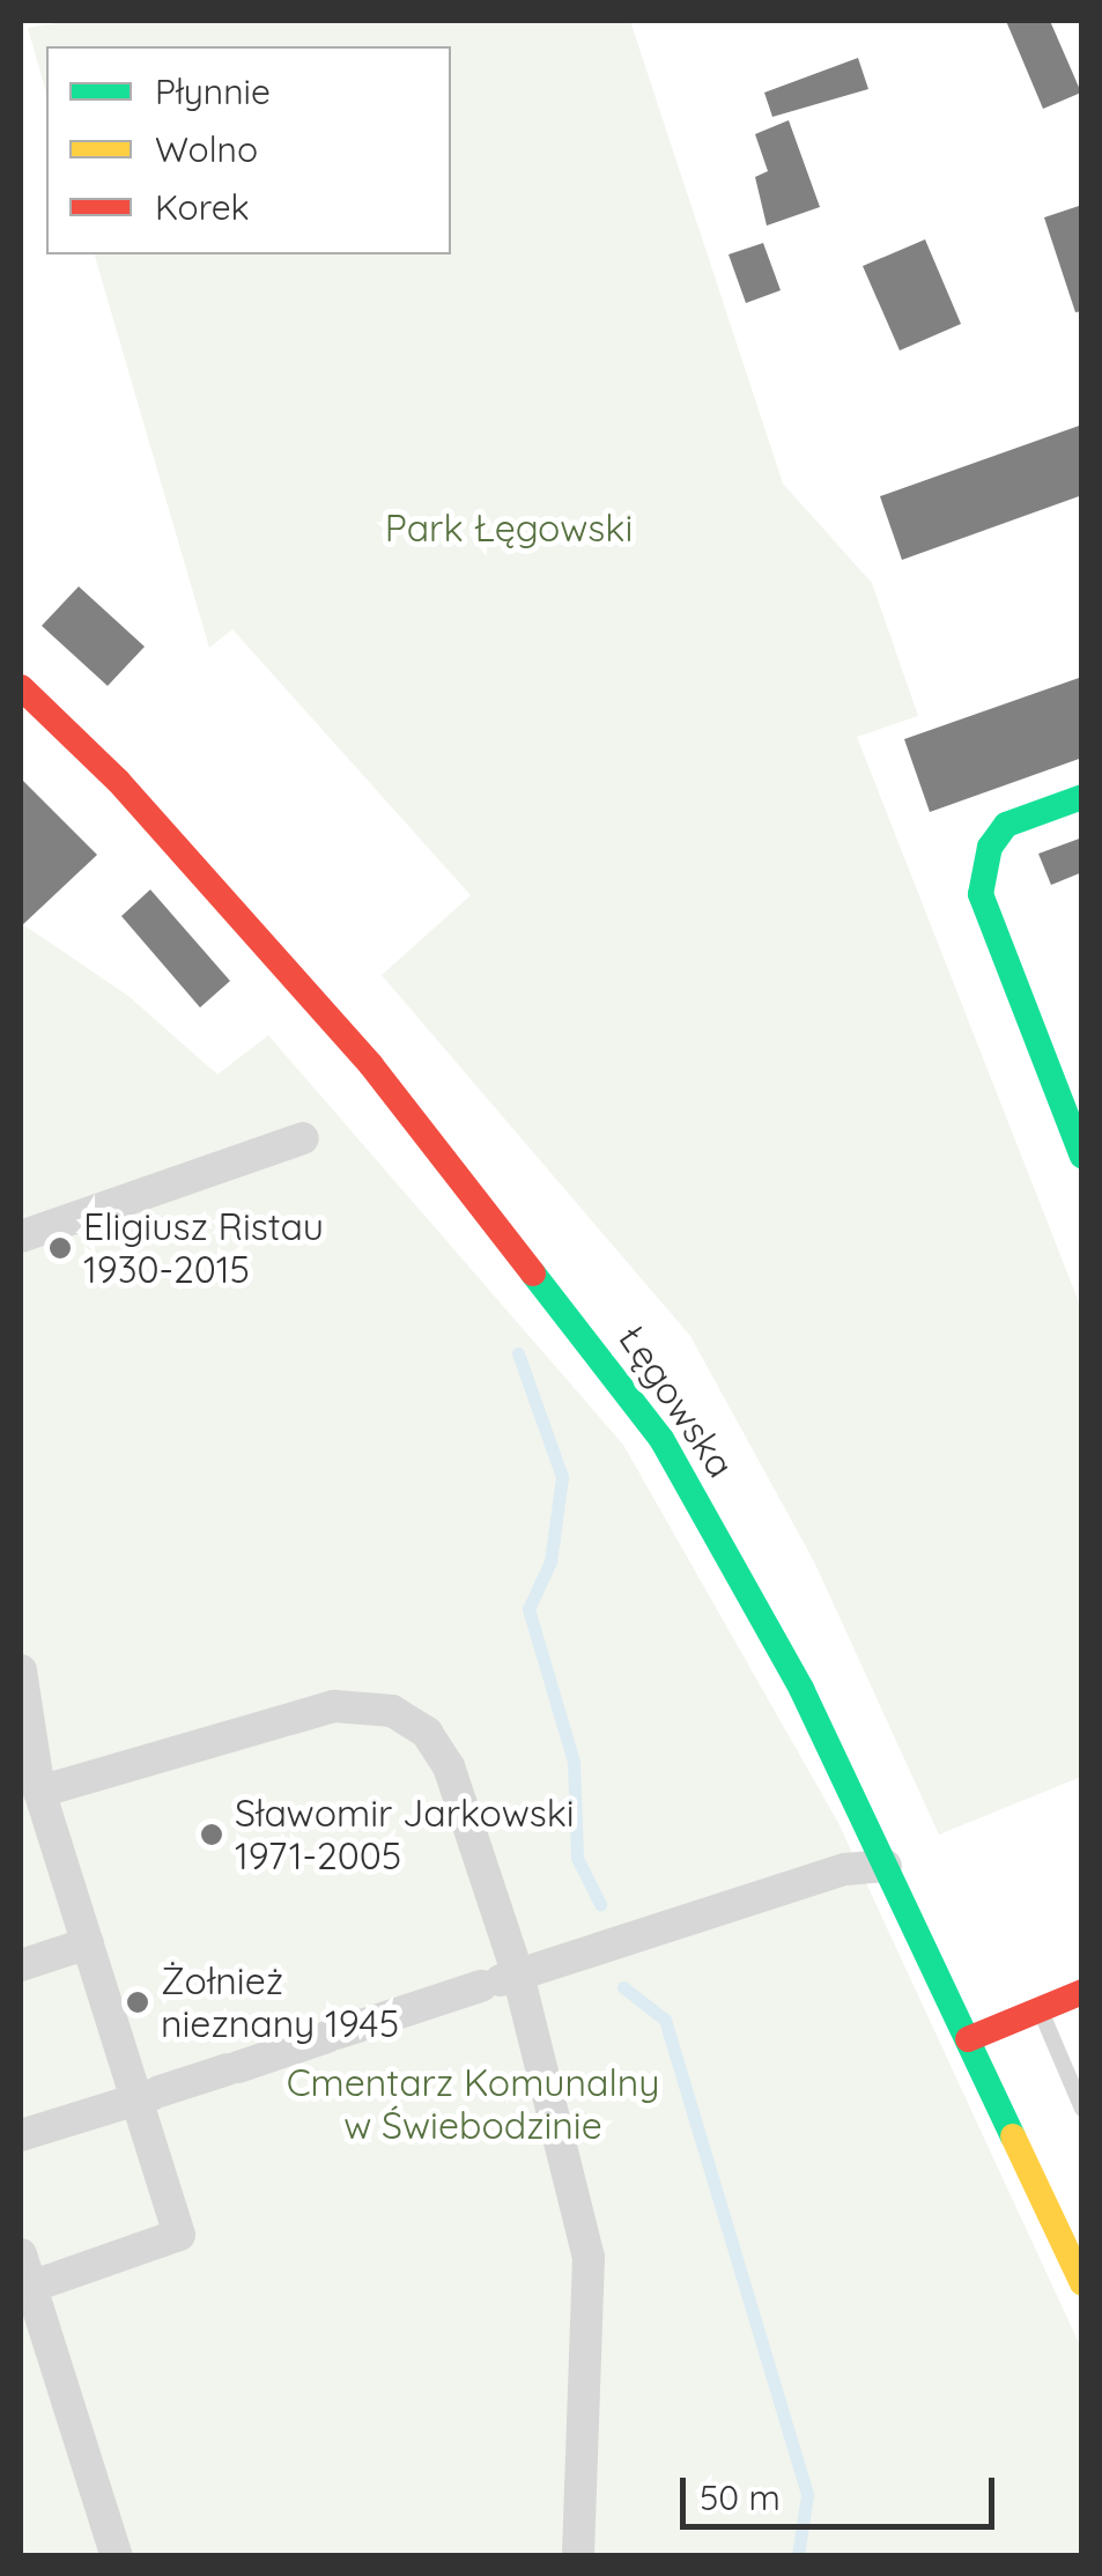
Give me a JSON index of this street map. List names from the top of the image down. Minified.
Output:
{"streets":{"street":["Łęgowska"]},"parks":["Park Łęgowski","Cmentarz Komunalny w Świebodzinie"],"places":["Eligiusz Ristau 1930-2015","Sławomir Jarkowski 1971-2005","Żołnież nieznany 1945"],"legend":["Płynnie","Wolno","Korek"],"scale_bar":"50 m"}
